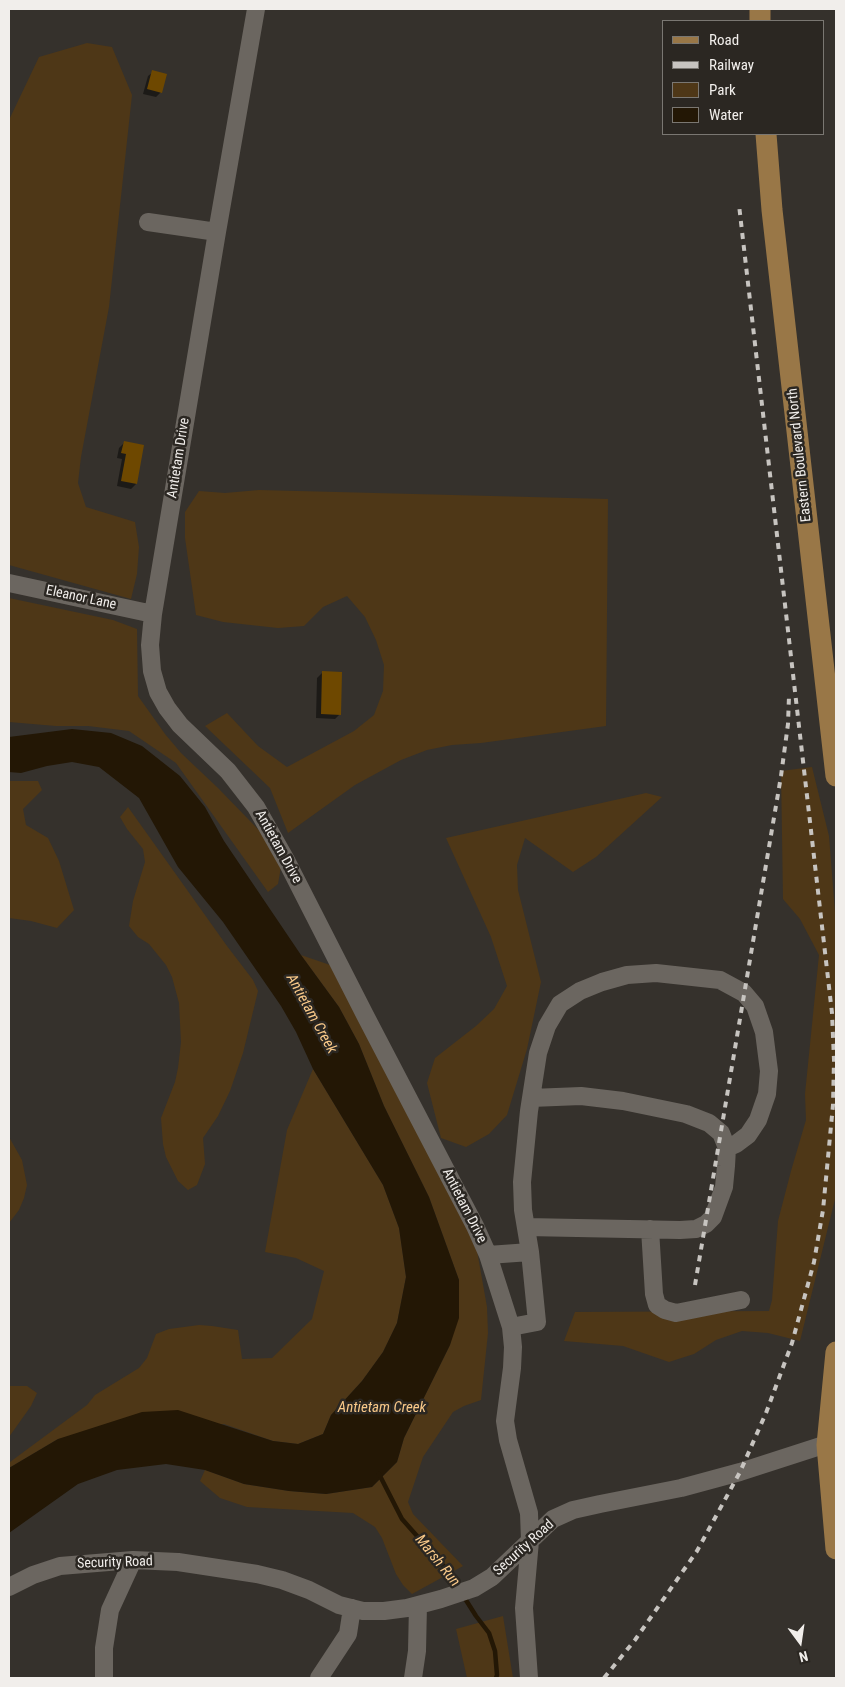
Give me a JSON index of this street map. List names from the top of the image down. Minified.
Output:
{"streets":{"main road":["Eastern Boulevard North"],"street":["Antietam Drive","Eleanor Lane","Security Road"]},"crossings":[["Antietam Drive","Eleanor Lane"],["Antietam Drive","Security Road"]],"water":["Antietam Creek","Marsh Run"],"legend":["Road","Railway","Park","Water"],"north":"bottom"}
